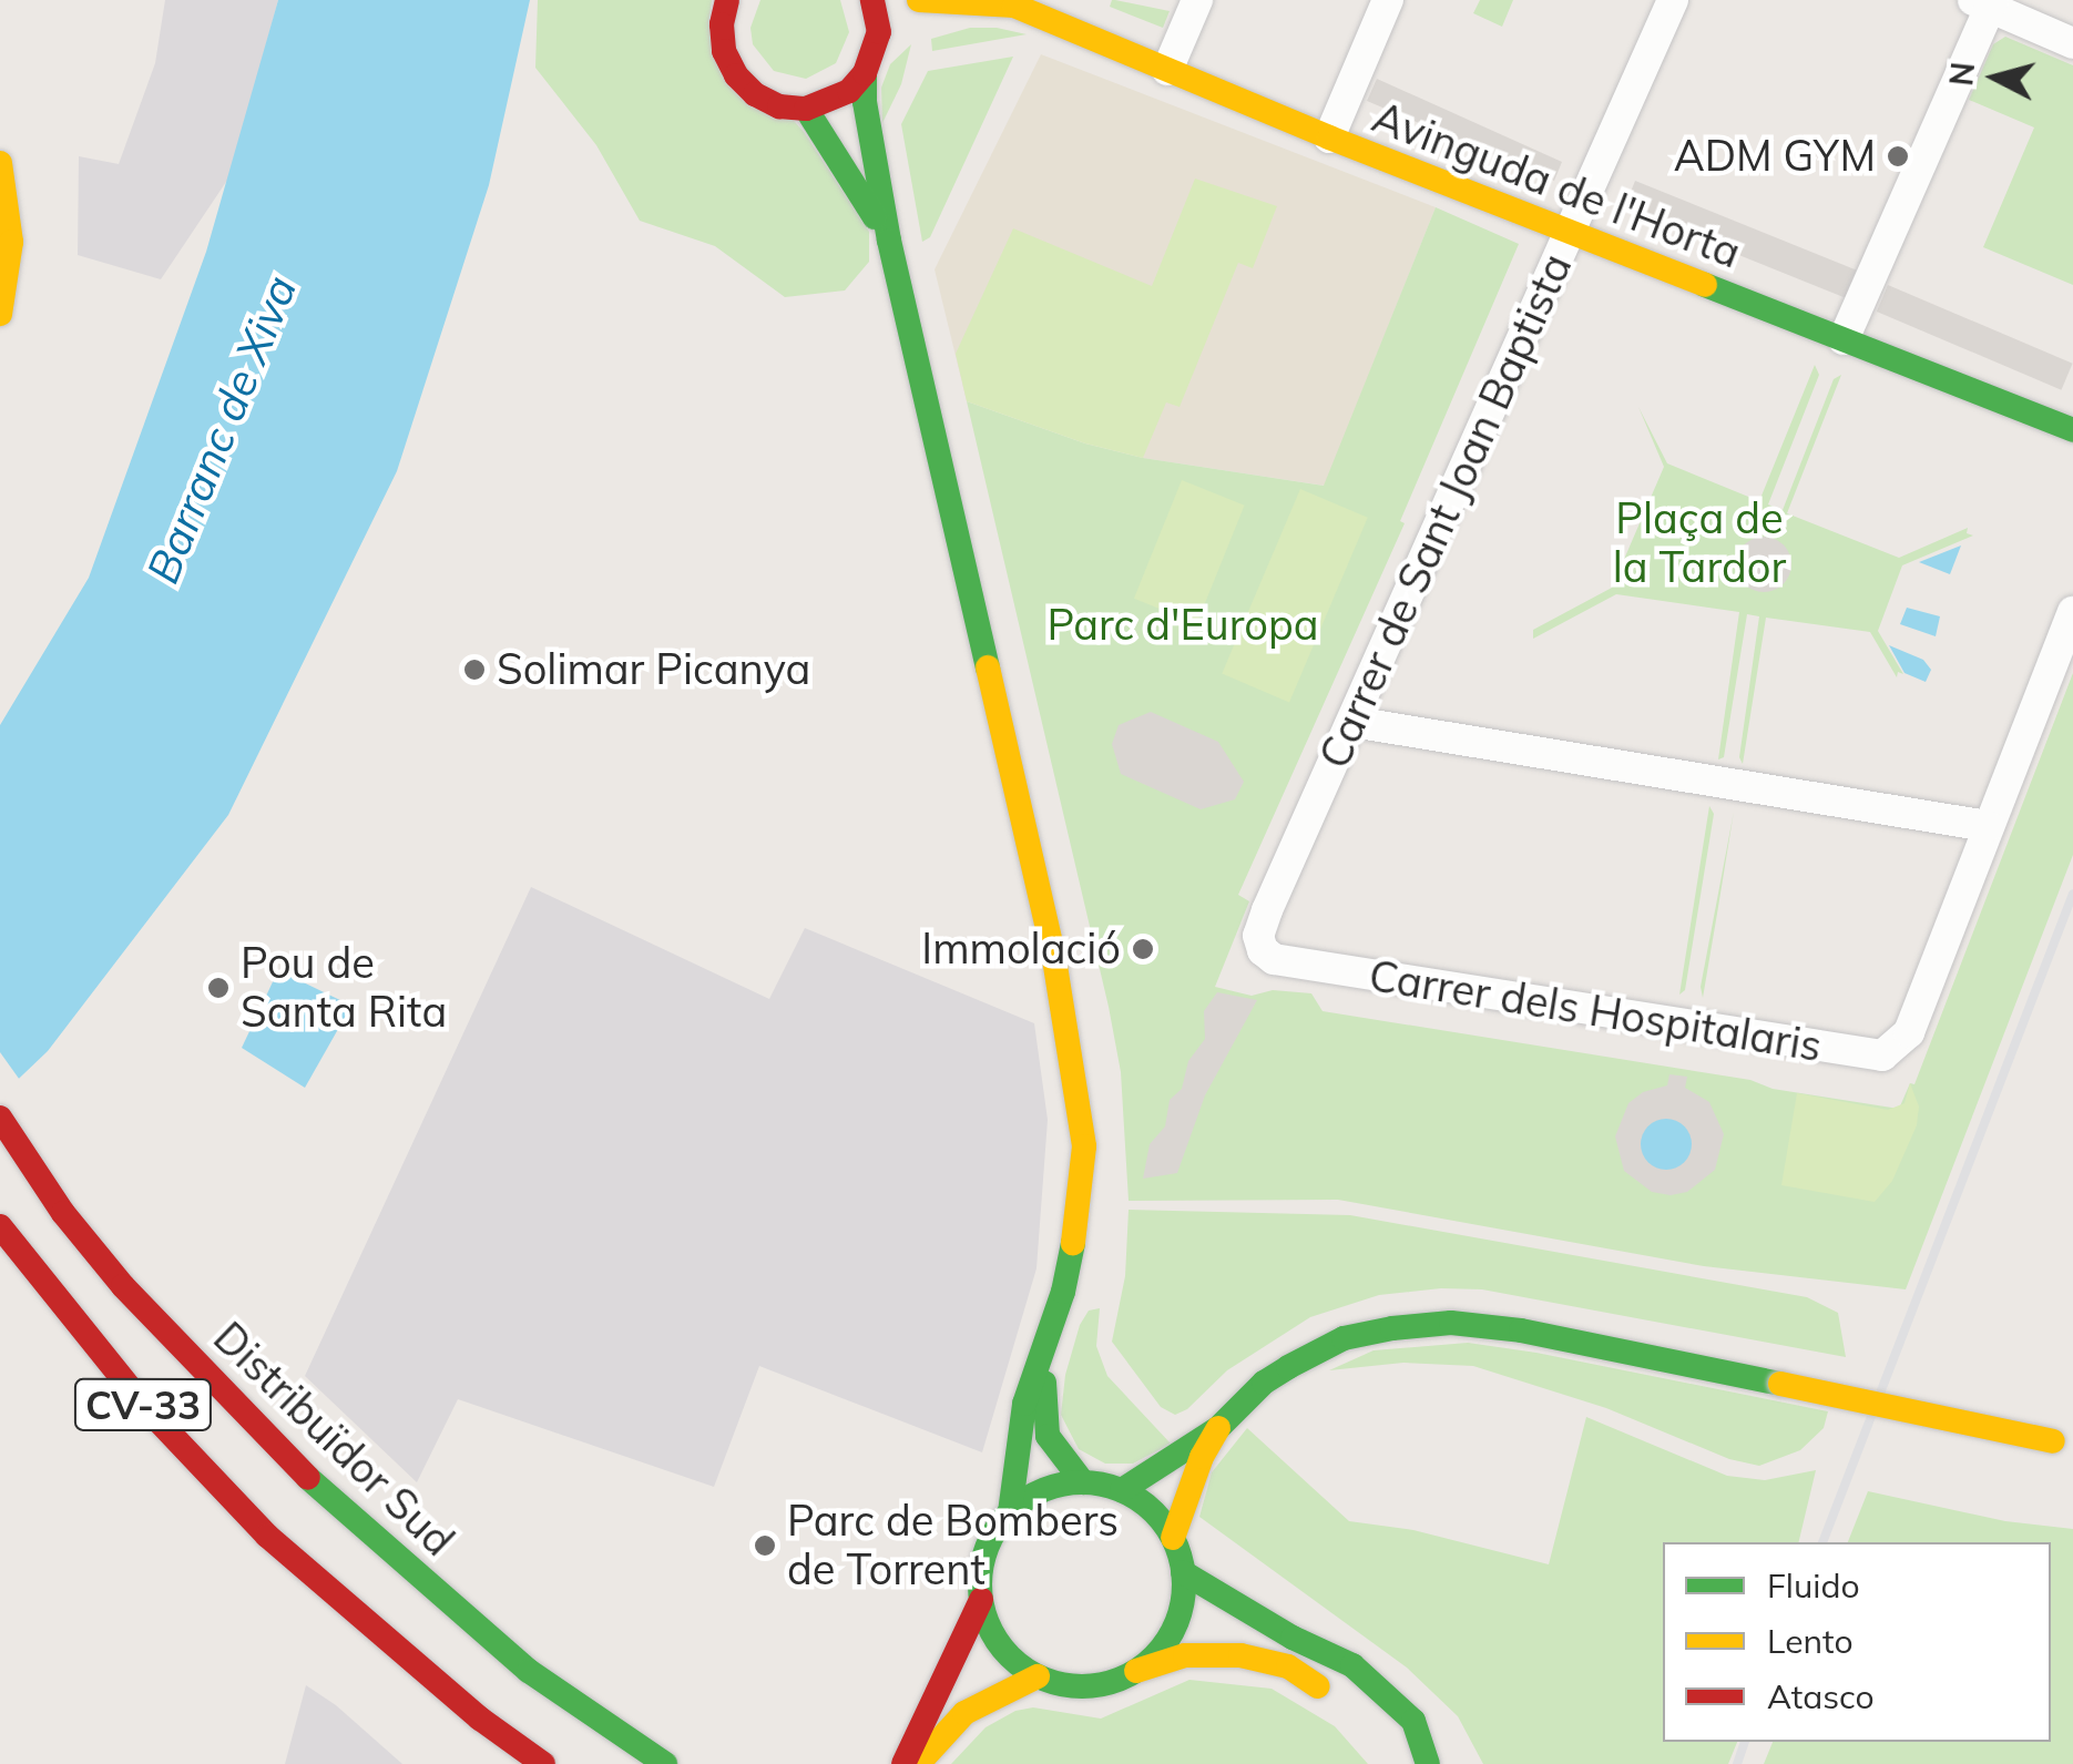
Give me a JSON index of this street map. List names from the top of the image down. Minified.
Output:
{"streets":{"main road":["Avinguda de l'Horta","CV-33","Distribuïdor Sud"],"street":["Carrer de Sant Joan Baptista","Carrer dels Hospitalaris"]},"crossings":[["Avinguda de l'Horta","Carrer de Sant Joan Baptista"],["Carrer de Sant Joan Baptista","Carrer dels Hospitalaris"]],"water":["Barranc de Xiva"],"parks":["Plaça de la Tardor","Parc d'Europa"],"places":["ADM GYM","Solimar Picanya","Immolació","Pou de Santa Rita","Parc de Bombers de Torrent"],"legend":["Fluido","Lento","Atasco"],"north":"left"}
